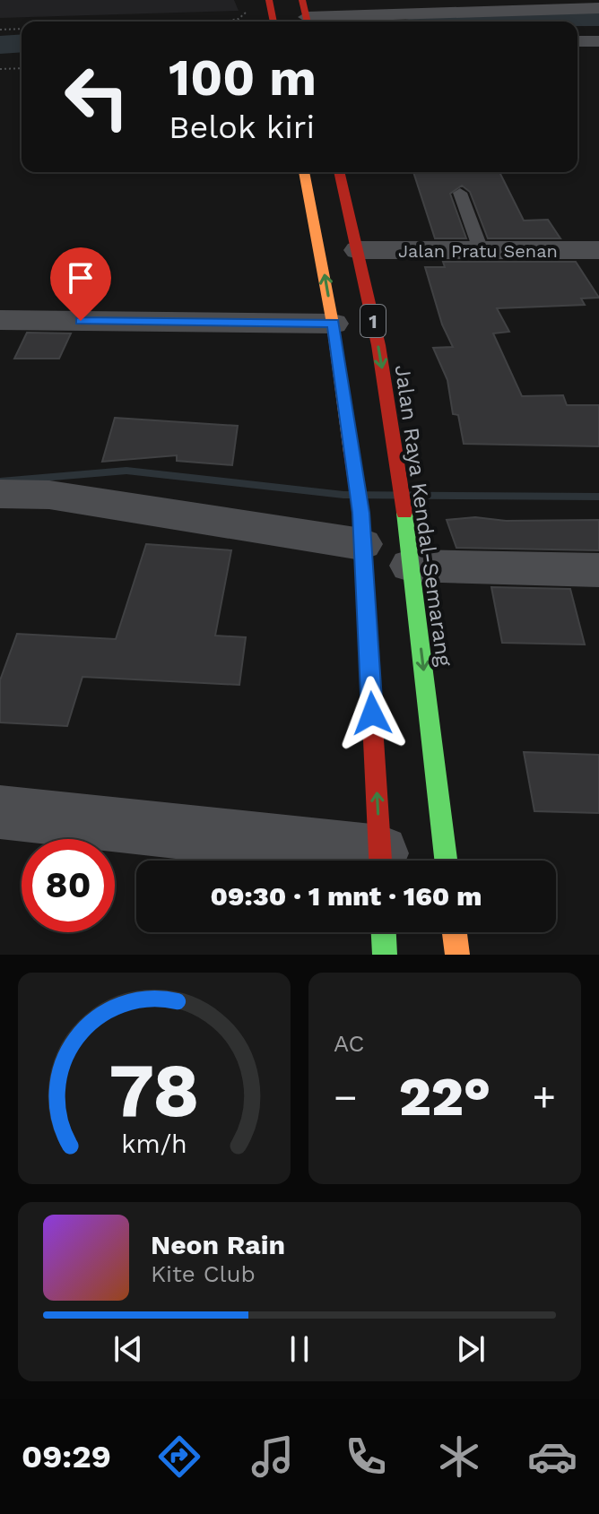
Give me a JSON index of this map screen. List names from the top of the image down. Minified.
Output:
{"streets":{"highway":["1","Jalan Raya Kendal-Semarang"],"street":["Jalan Pratu Senan"]},"crossings":[["Jalan Pratu Senan","Jalan Raya Kendal-Semarang"]],"page":{"turn":["100 m","Belok kiri"],"limit":"80","trip":"09:30 · 1 mnt · 160 m","tile":"AC","heat":["−","22°","+"],"song":["Neon Rain","Kite Club"],"tabs":"09:29","gauge":["78","km/h"]}}
